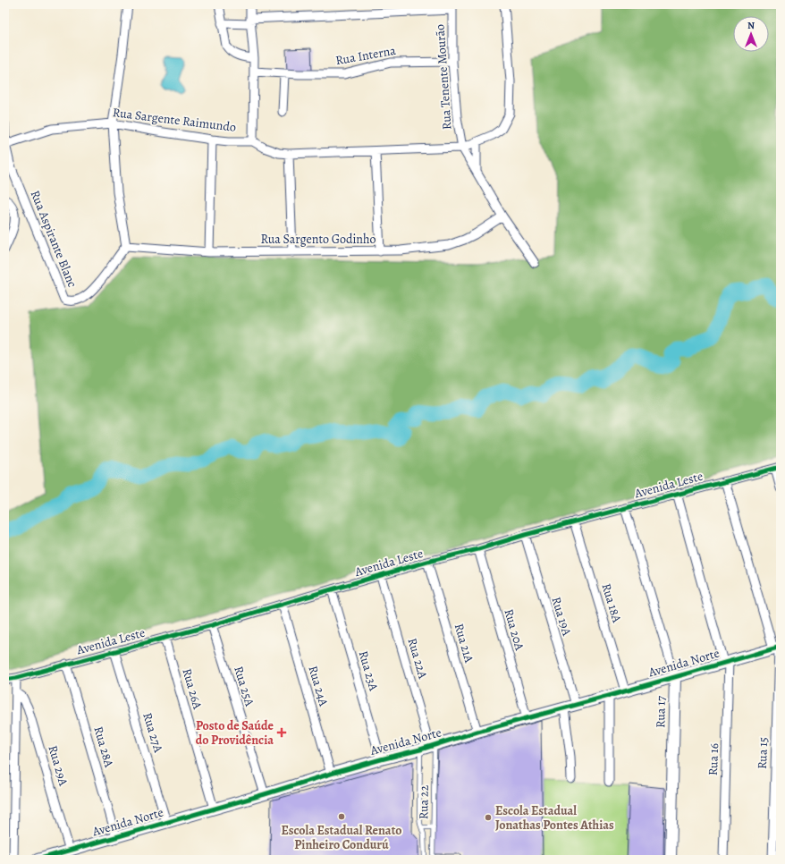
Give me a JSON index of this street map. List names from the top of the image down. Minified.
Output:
{"streets":{"street":["Rua Interna","Rua Tenente Mourão","Rua Sargente Raimundo","Rua Aspirante Blanc","Rua Sargento Godinho","Avenida Leste","Rua 18A","Rua 19A","Rua 20A","Rua 21A","Rua 22A","Avenida Norte","Rua 23A","Rua 25A","Rua 24A","Rua 26A","Rua 17","Rua 27A","Rua 28A","Rua 15","Rua 16","Rua 29A"],"lane":["Rua 22"]},"crossings":[["Rua Interna","Rua Tenente Mourão"],["Rua Tenente Mourão","Rua Sargente Raimundo"],["Rua Sargente Raimundo","Rua Aspirante Blanc"],["Rua Aspirante Blanc","Rua Sargento Godinho"],["Avenida Leste","Rua 18A"],["Avenida Leste","Rua 19A"],["Avenida Leste","Rua 20A"],["Avenida Leste","Rua 21A"],["Avenida Leste","Rua 22A"],["Avenida Leste","Rua 23A"],["Avenida Leste","Rua 25A"],["Avenida Leste","Rua 24A"],["Avenida Leste","Rua 26A"],["Avenida Leste","Rua 17"],["Avenida Leste","Rua 27A"],["Avenida Leste","Rua 28A"],["Avenida Leste","Rua 15"],["Avenida Leste","Rua 16"],["Rua 18A","Avenida Norte"],["Rua 19A","Avenida Norte"],["Rua 20A","Avenida Norte"],["Rua 21A","Avenida Norte"],["Rua 22A","Avenida Norte"],["Rua 22A","Rua 22"],["Avenida Norte","Rua 23A"],["Avenida Norte","Rua 25A"],["Avenida Norte","Rua 24A"],["Avenida Norte","Rua 26A"],["Avenida Norte","Rua 17"],["Avenida Norte","Rua 27A"],["Avenida Norte","Rua 28A"],["Avenida Norte","Rua 15"],["Avenida Norte","Rua 16"],["Avenida Norte","Rua 29A"],["Avenida Norte","Rua 22"]],"places":{"health":["Posto de Saúde do Providência"],"other":["Escola Estadual Renato Pinheiro Condurú","Escola Estadual Jonathas Pontes Athias"]},"north":"top"}
